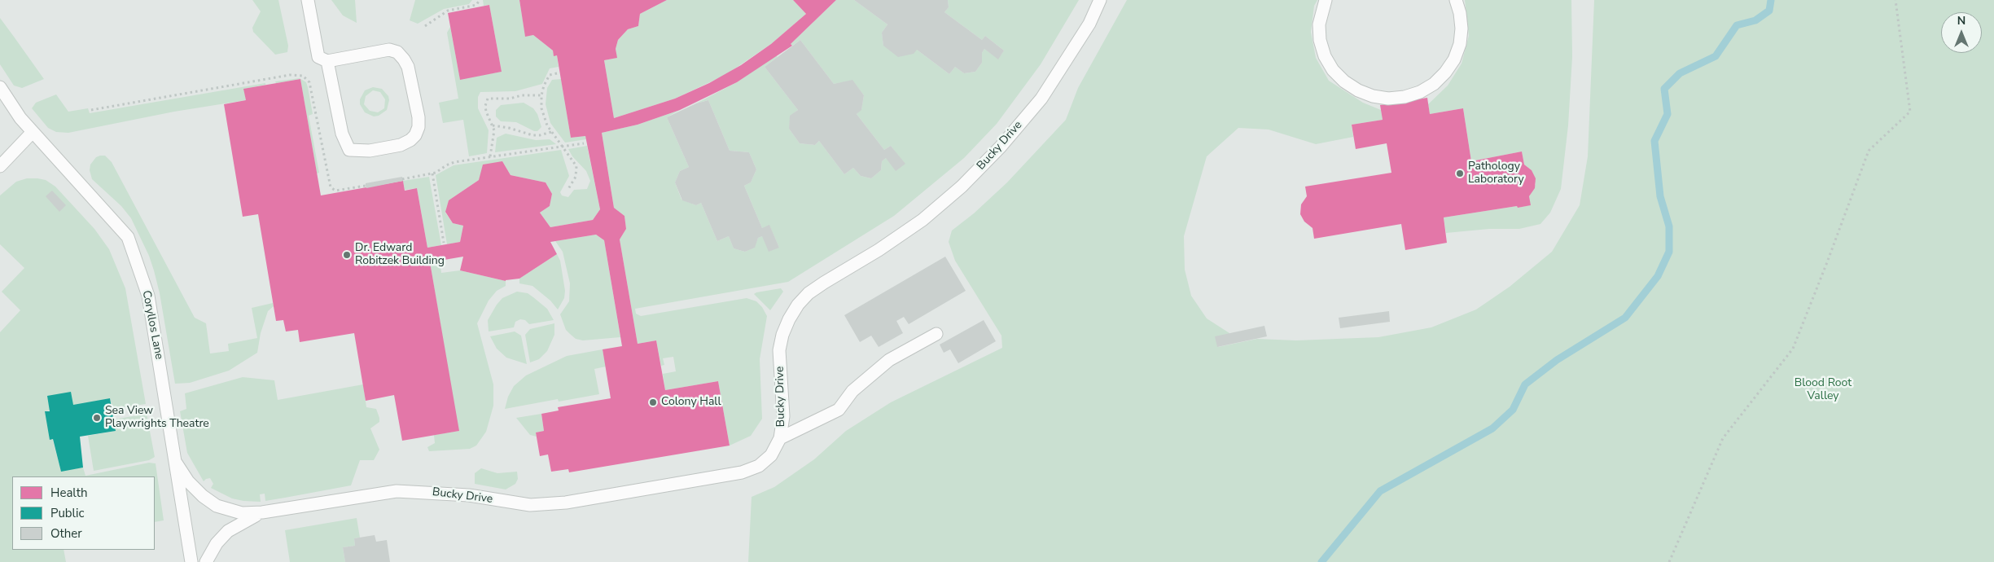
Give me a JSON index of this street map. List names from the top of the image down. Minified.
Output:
{"streets":{"lane":["Bucky Drive","Coryllos Lane"]},"crossings":[["Bucky Drive","Coryllos Lane"]],"parks":["Blood Root Valley"],"places":["Pathology Laboratory","Dr. Edward Robitzek Building","Colony Hall","Sea View Playwrights Theatre"],"legend":["Health","Public","Other"],"north":"top"}
